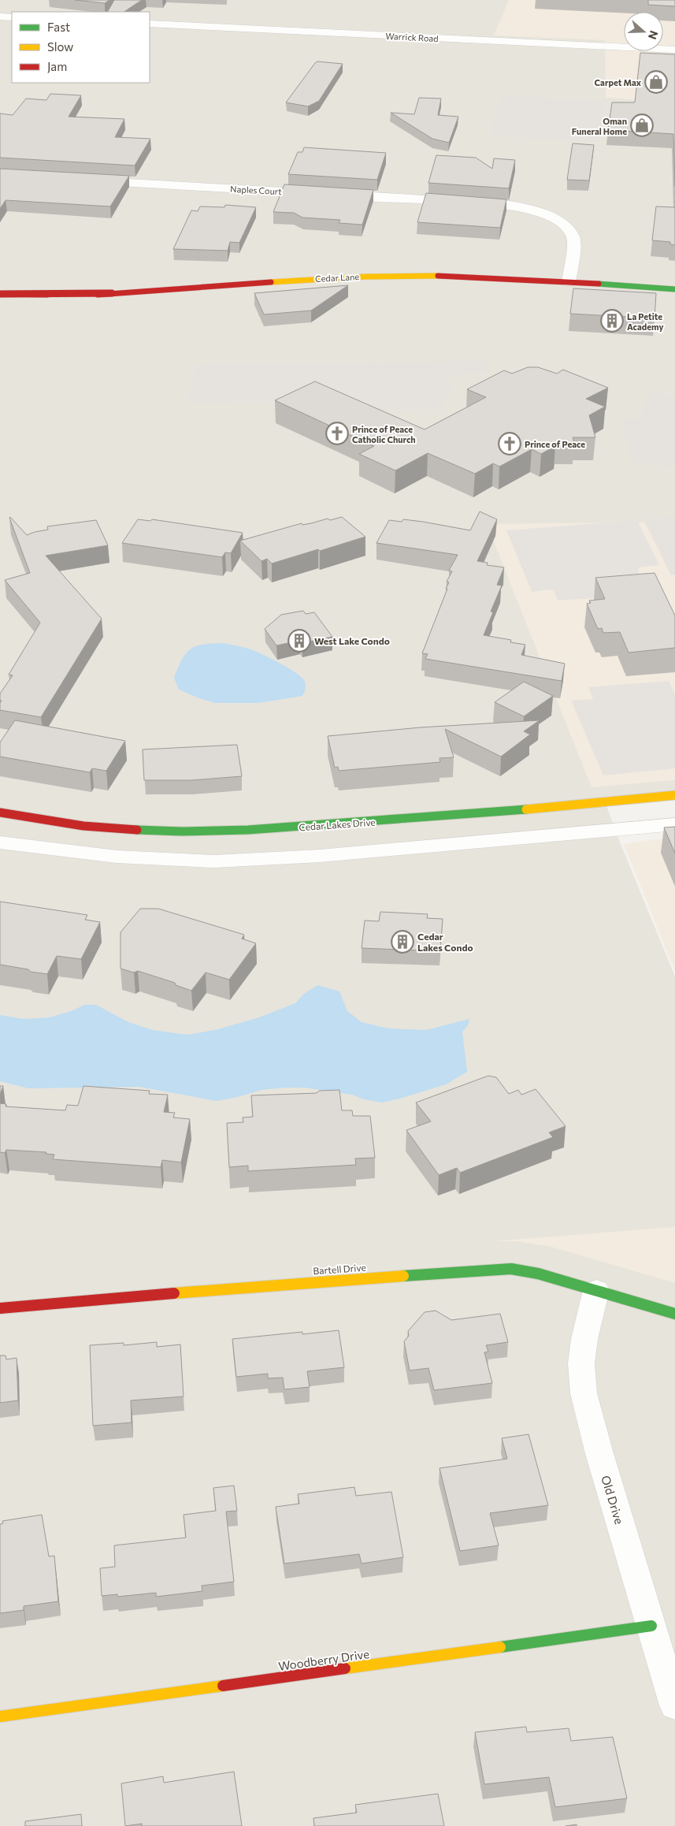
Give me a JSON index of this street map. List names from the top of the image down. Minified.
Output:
{"streets":{"street":["Warrick Road","Naples Court","Cedar Lane","Cedar Lakes Drive","Bartell Drive","Old Drive","Woodberry Drive"]},"crossings":[["Naples Court","Cedar Lane"],["Bartell Drive","Old Drive"],["Old Drive","Woodberry Drive"]],"places":{"shop":["Carpet Max","Oman Funeral Home"],"building":["La Petite Academy","West Lake Condo","Cedar Lakes Condo"],"church":["Prince of Peace Catholic Church","Prince of Peace"]},"legend":["Fast","Slow","Jam"],"north":"right"}
